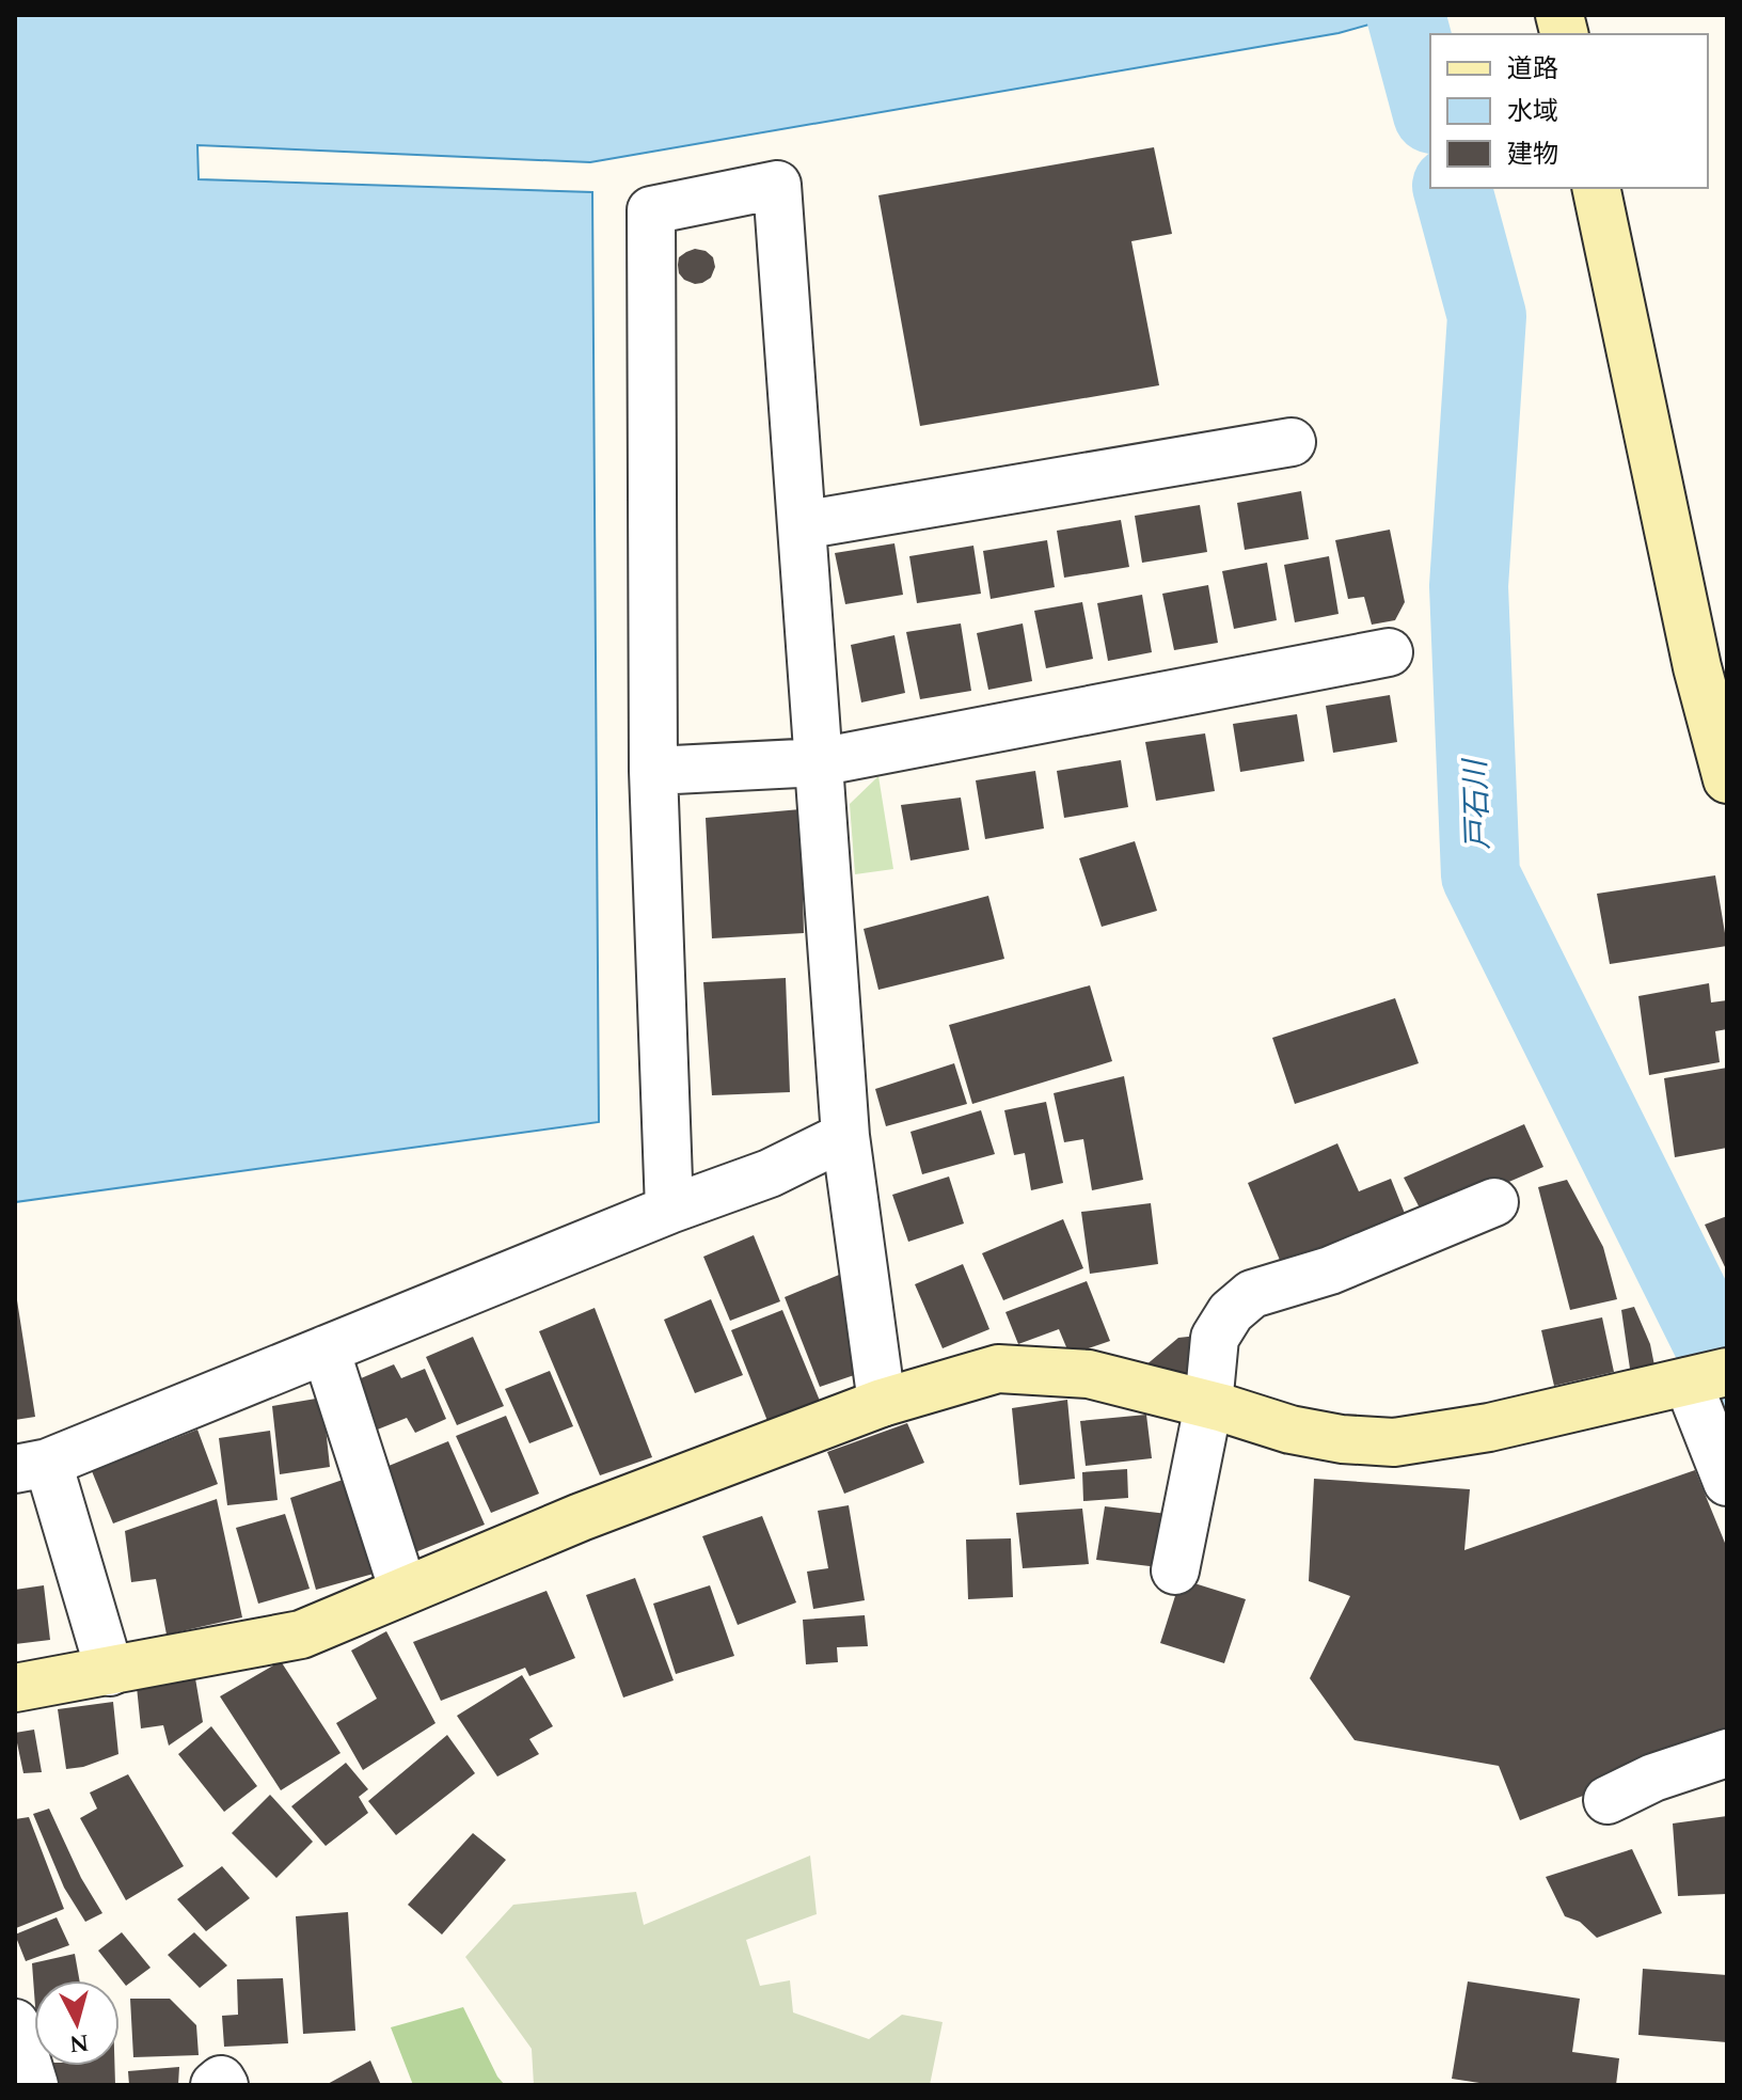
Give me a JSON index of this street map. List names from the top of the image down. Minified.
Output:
{"water":["戸石川"],"legend":["道路","水域","建物"],"north":"bottom"}
